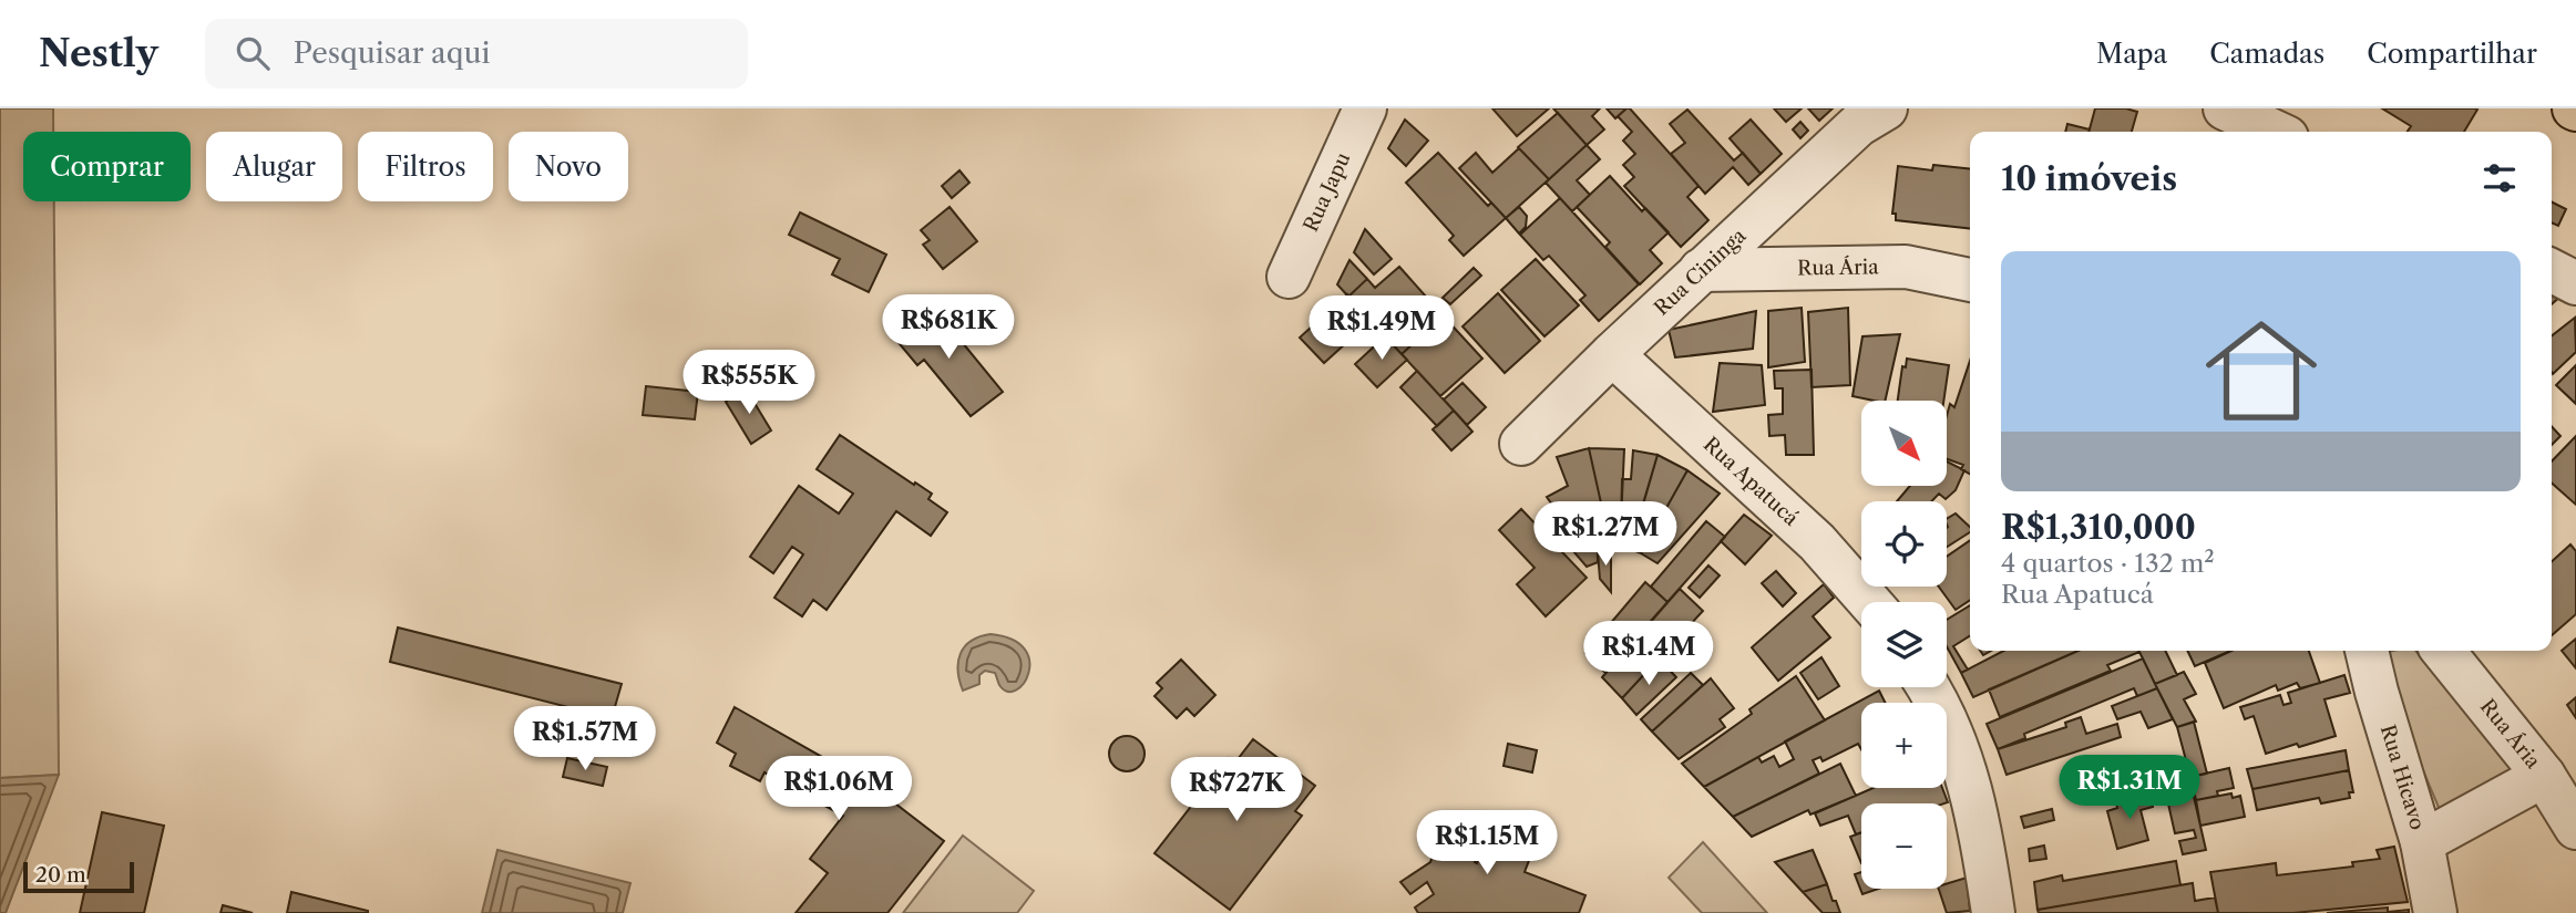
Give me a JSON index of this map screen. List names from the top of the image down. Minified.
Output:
{"streets":{"street":["Rua Japu","Rua Ária","Rua Cininga","Rua Apatucá","Rua Hicavo"]},"crossings":[["Rua Ária","Rua Cininga"],["Rua Cininga","Rua Apatucá"]],"scale_bar":"20 m","north":"bottom right","page":{"header":"Nestly","search":"Pesquisar aqui","nav":["Mapa","Camadas","Compartilhar"],"chip":["Comprar","Alugar","Filtros","Novo"],"heading":"10 imóveis","list":[{"name":"R$1,310,000","note":"4 quartos · 132 m² · Rua Apatucá"}],"price":["R$681K","R$1.49M","R$555K","R$1.27M","R$1.4M","R$1.57M","R$1.31M","R$1.06M","R$727K","R$1.15M"],"map_buttons":["+","−"],"scale":"20 m"}}
